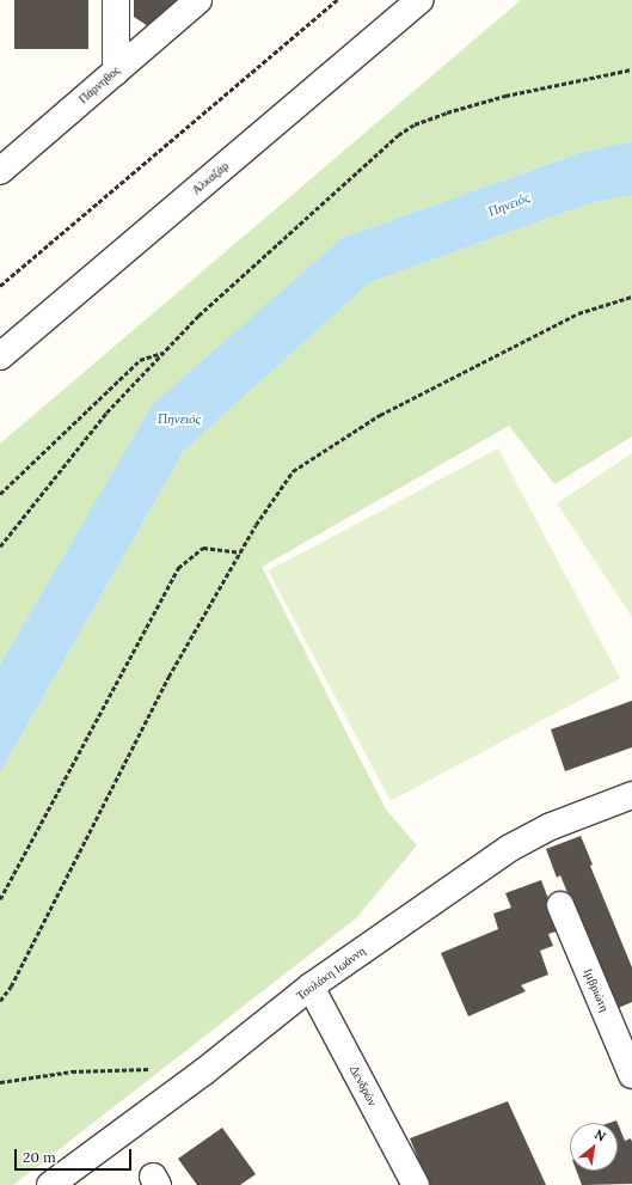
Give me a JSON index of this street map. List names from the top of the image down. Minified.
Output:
{"streets":{"street":["Πάρνηθος","Αλκαζάρ","Τσολάκη Ιωάννη","Ιμβριώτη","Δενδρών"]},"crossings":[["Τσολάκη Ιωάννη","Δενδρών"]],"water":["Πηνειός"],"scale_bar":"20 m","north":"top right"}
